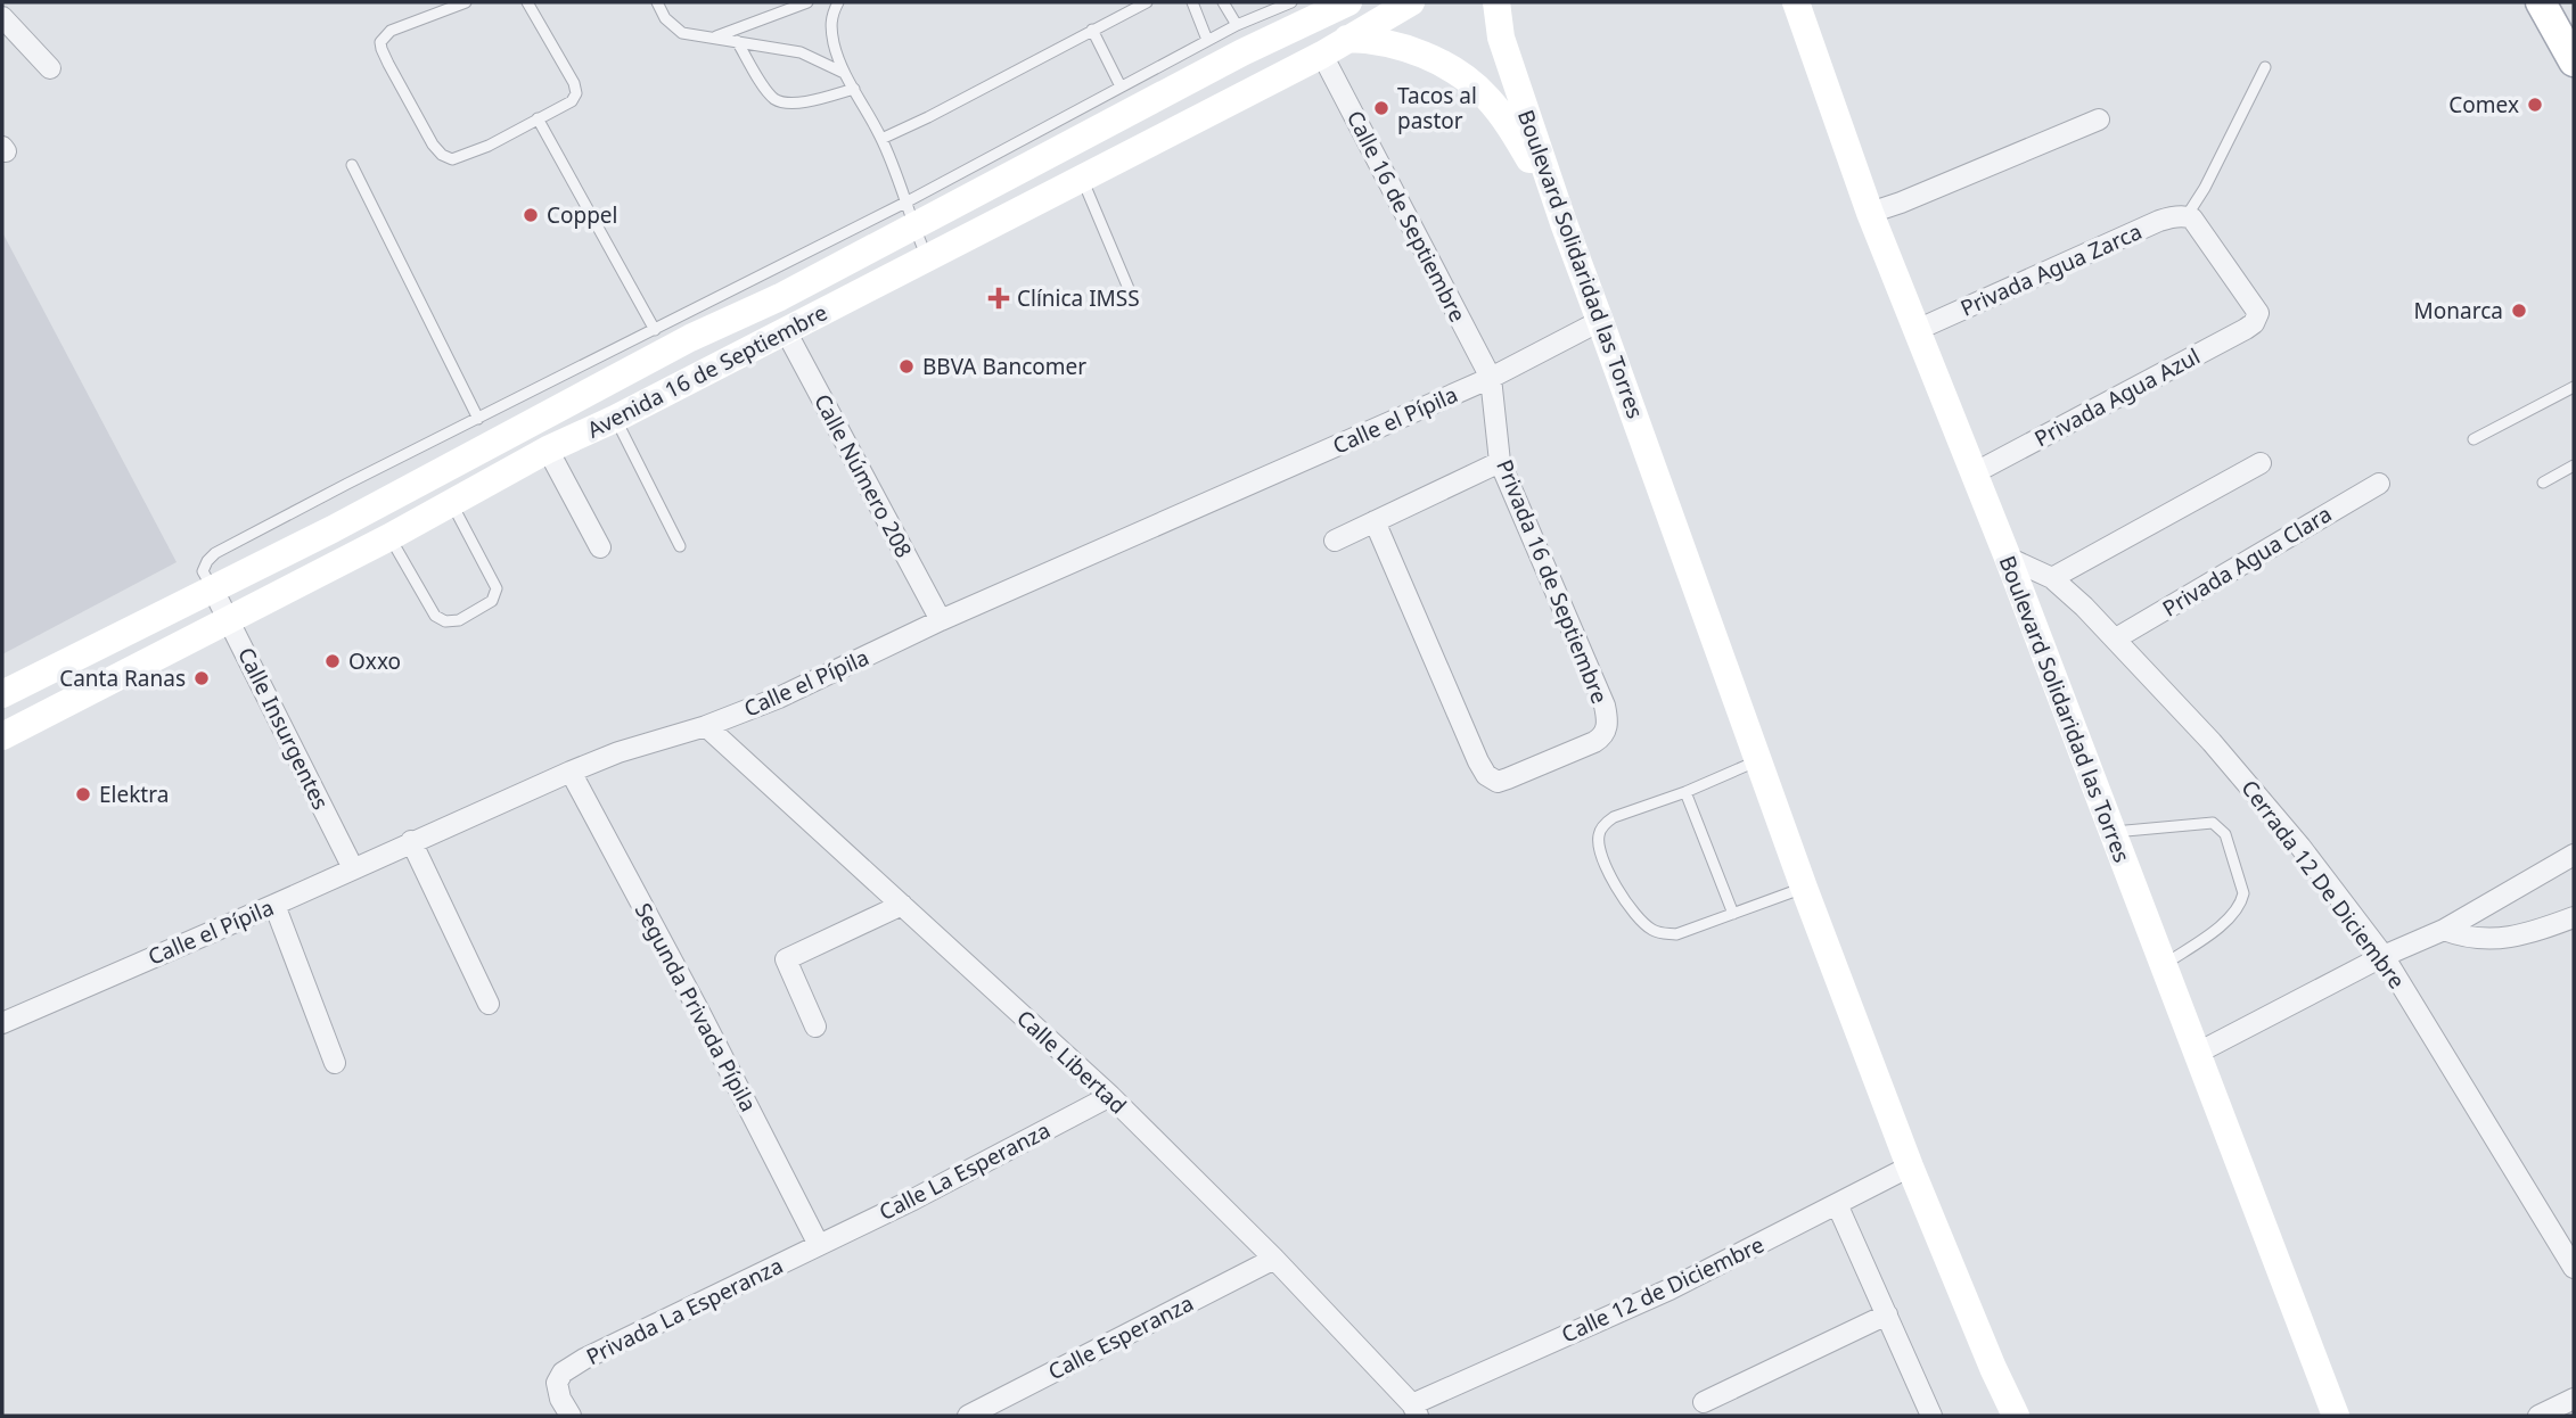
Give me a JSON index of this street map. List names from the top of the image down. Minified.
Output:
{"streets":{"main road":["Boulevard Solidaridad las Torres","Avenida 16 de Septiembre"],"street":["Calle 16 de Septiembre","Privada Agua Zarca","Privada Agua Azul","Calle el Pípila","Calle Número 208","Privada Agua Clara","Privada 16 de Septiembre","Calle Insurgentes","Cerrada 12 De Diciembre","Segunda Privada Pípila","Calle Libertad","Calle La Esperanza","Calle 12 de Diciembre","Privada La Esperanza","Calle Esperanza"]},"crossings":[["Calle 16 de Septiembre","Avenida 16 de Septiembre"],["Calle 16 de Septiembre","Calle el Pípila"],["Calle 16 de Septiembre","Privada 16 de Septiembre"],["Boulevard Solidaridad las Torres","Privada Agua Zarca"],["Boulevard Solidaridad las Torres","Privada Agua Azul"],["Boulevard Solidaridad las Torres","Calle el Pípila"],["Boulevard Solidaridad las Torres","Cerrada 12 De Diciembre"],["Boulevard Solidaridad las Torres","Calle 12 de Diciembre"],["Privada Agua Zarca","Privada Agua Azul"],["Avenida 16 de Septiembre","Calle Número 208"],["Avenida 16 de Septiembre","Calle Insurgentes"],["Calle el Pípila","Calle Número 208"],["Calle el Pípila","Privada 16 de Septiembre"],["Calle el Pípila","Calle Insurgentes"],["Calle el Pípila","Segunda Privada Pípila"],["Calle el Pípila","Calle Libertad"],["Privada Agua Clara","Cerrada 12 De Diciembre"],["Segunda Privada Pípila","Calle La Esperanza"],["Segunda Privada Pípila","Privada La Esperanza"],["Calle Libertad","Calle La Esperanza"],["Calle Libertad","Calle 12 de Diciembre"],["Calle Libertad","Calle Esperanza"],["Calle La Esperanza","Privada La Esperanza"]],"places":{"other":["Comex","Tacos al pastor","Coppel","Monarca","BBVA Bancomer","Oxxo","Canta Ranas","Elektra"],"health":["Clínica IMSS"]}}
